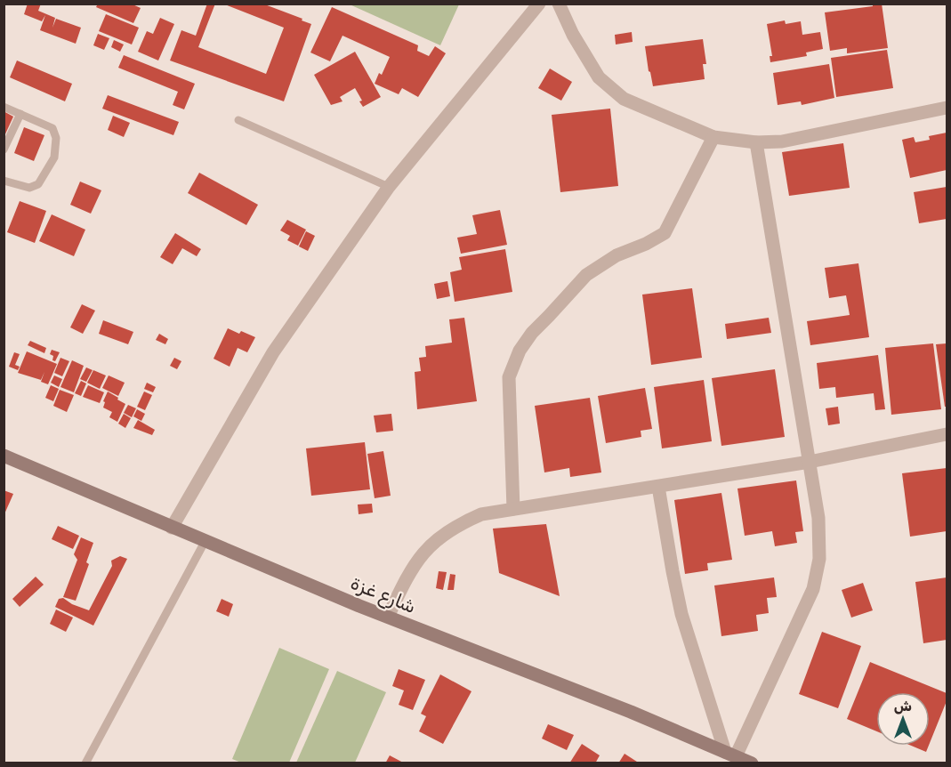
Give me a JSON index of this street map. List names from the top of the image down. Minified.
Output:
{"streets":{"main road":["شارع غزة"]},"north":"top"}
